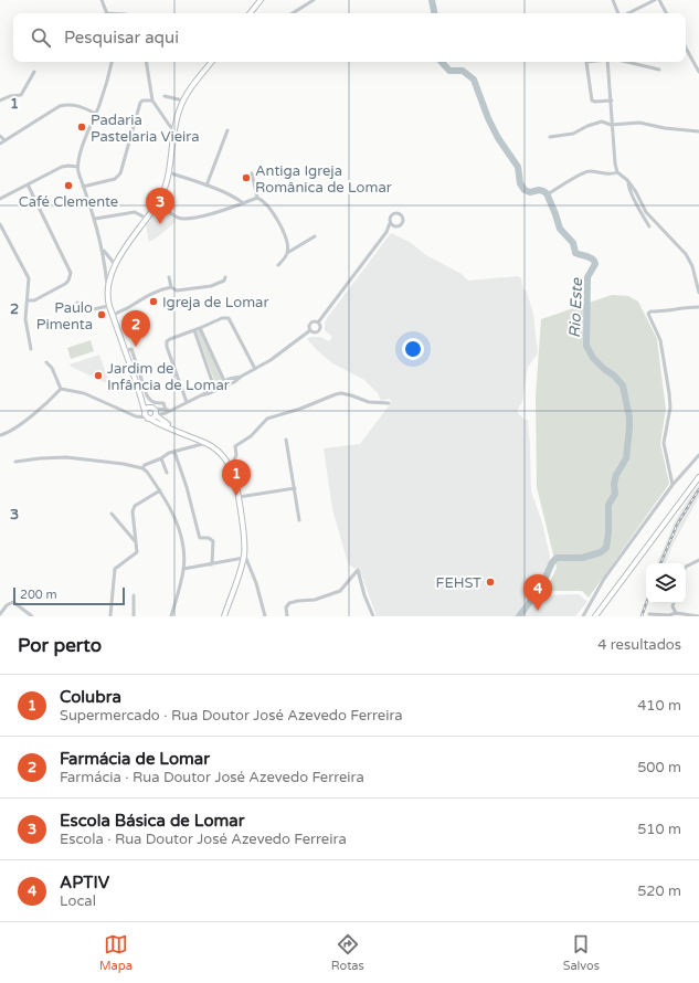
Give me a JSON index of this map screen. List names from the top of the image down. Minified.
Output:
{"water":["Rio Este"],"places":["Padaria Pastelaria Vieira","Antiga Igreja Românica de Lomar","Café Clemente","Igreja de Lomar","Paulo Pimenta","Jardim de Infância de Lomar","FEHST"],"scale_bar":"200 m","page":{"search":"Pesquisar aqui","pins":["3","2","1","4"],"scale":"200 m","heading":["Por perto","4 resultados"],"list":[{"mark":"1","name":"Colubra","note":"Supermercado · Rua Doutor José Azevedo Ferreira","value":"410 m"},{"mark":"2","name":"Farmácia de Lomar","note":"Farmácia · Rua Doutor José Azevedo Ferreira","value":"500 m"},{"mark":"3","name":"Escola Básica de Lomar","note":"Escola · Rua Doutor José Azevedo Ferreira","value":"510 m"},{"mark":"4","name":"APTIV","note":"Local","value":"520 m"}],"nav":["Mapa","Rotas","Salvos"]},"grid":{"rows":["1","2","3"]}}
